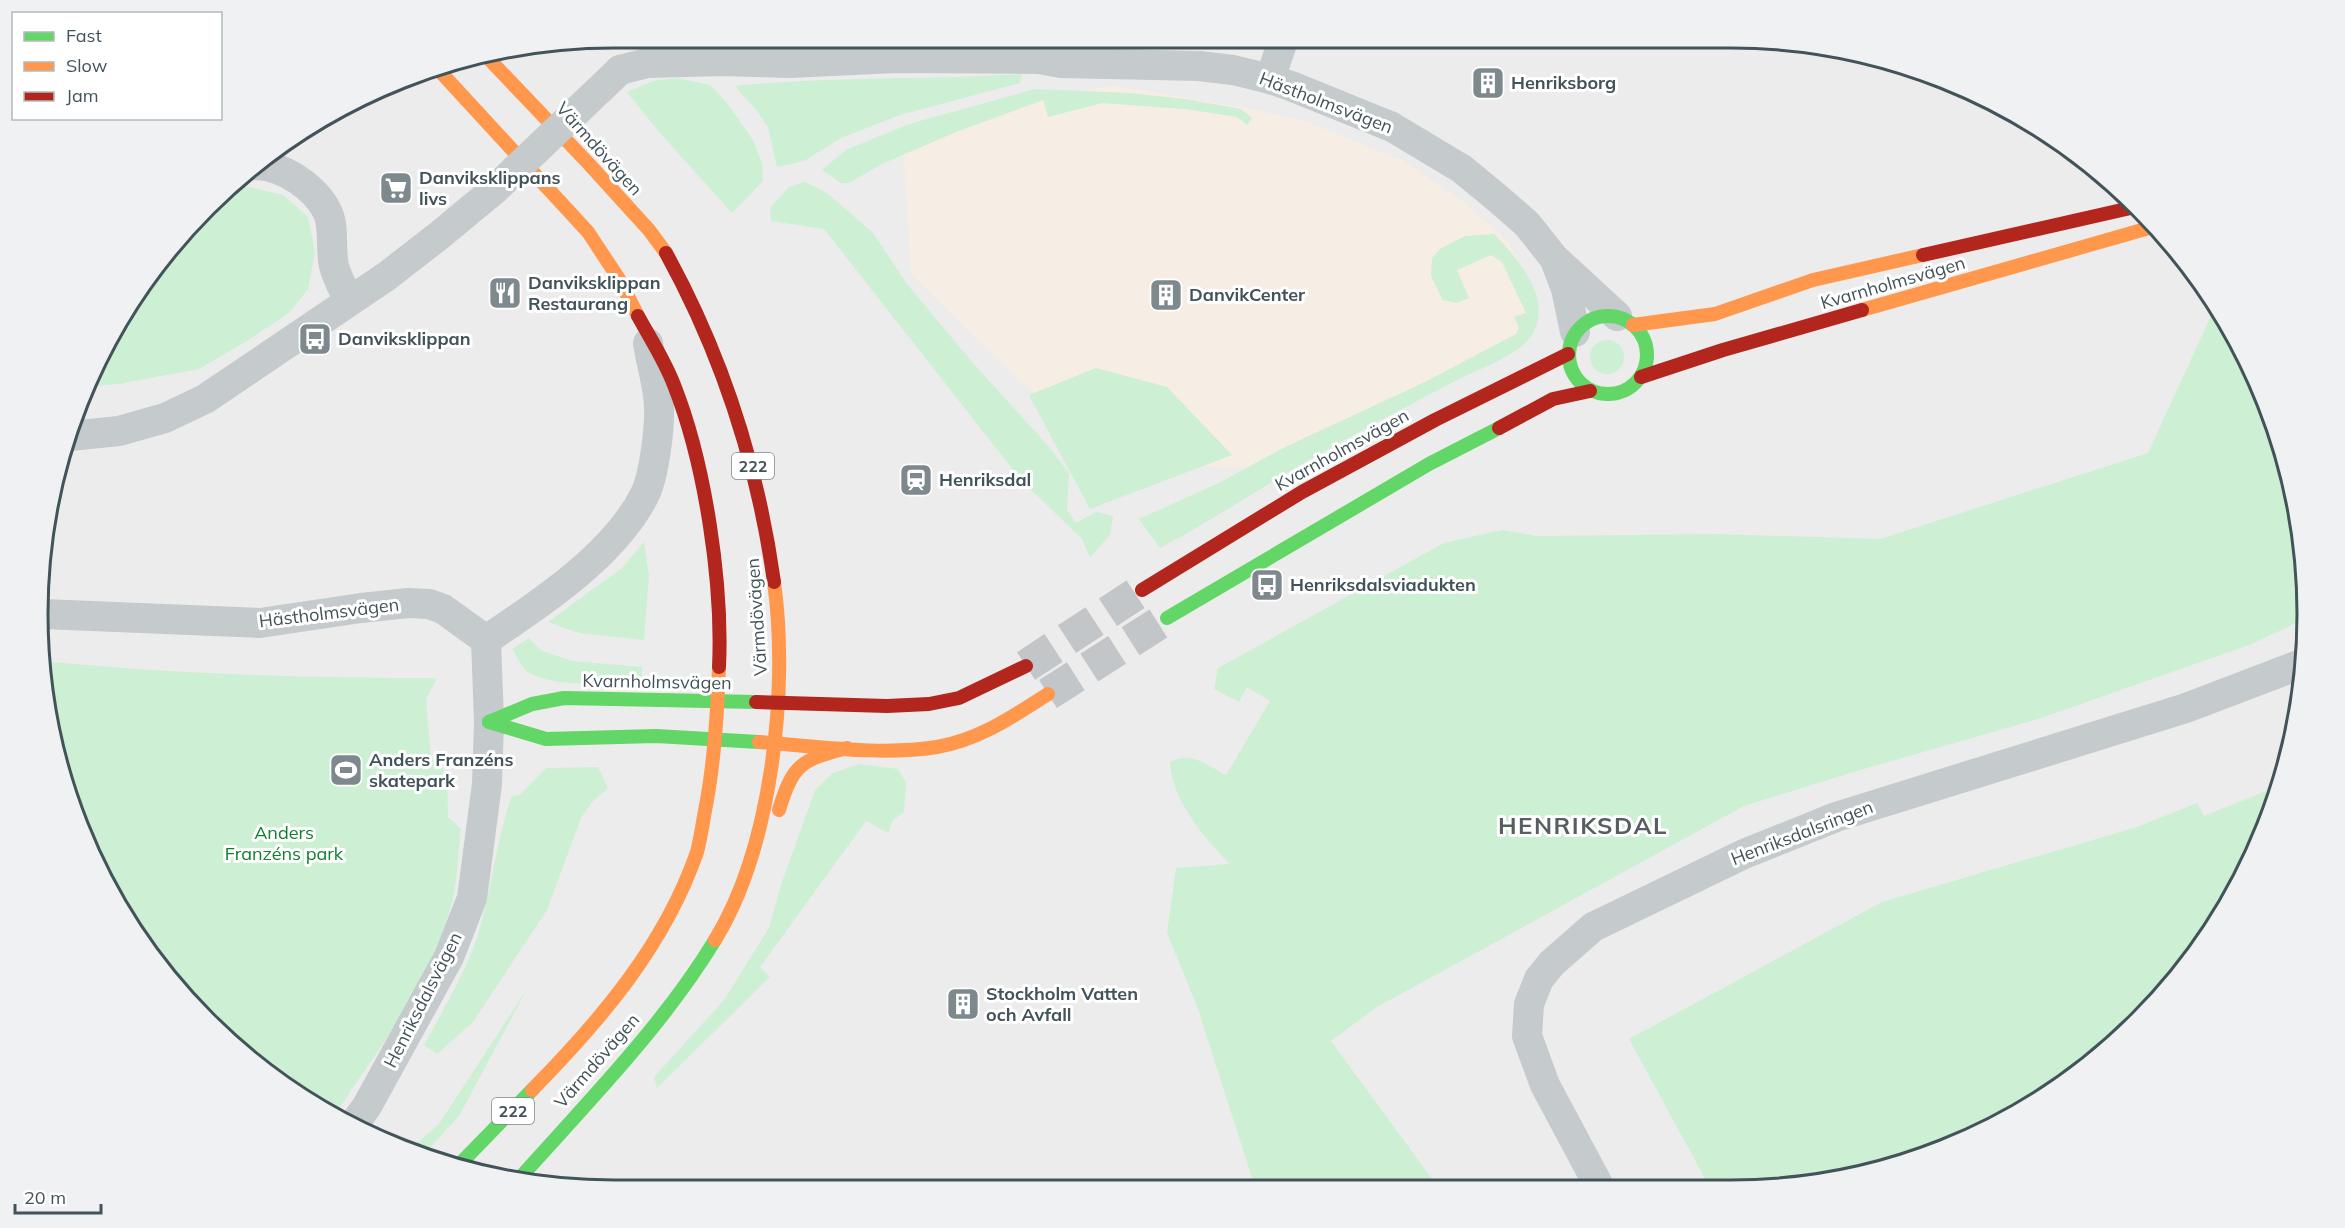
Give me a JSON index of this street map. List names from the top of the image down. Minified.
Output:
{"streets":{"street":["Hästholmsvägen","Värmdövägen","Kvarnholmsvägen","222","Henriksdalsringen","Henriksdalsvägen"]},"crossings":[["Hästholmsvägen","Kvarnholmsvägen"],["Värmdövägen","Kvarnholmsvägen"],["Kvarnholmsvägen","Henriksdalsvägen"]],"districts":["HENRIKSDAL"],"parks":["Anders Franzéns park"],"places":{"building":["Henriksborg","DanvikCenter","Stockholm Vatten och Avfall"],"supermarket":["Danviksklippans livs"],"restaurant":["Danviksklippan Restaurang"],"bus stop":["Danviksklippan","Henriksdalsviadukten"],"station":["Henriksdal"],"sports":["Anders Franzéns skatepark"]},"legend":["Fast","Slow","Jam"],"scale_bar":"20 m"}
